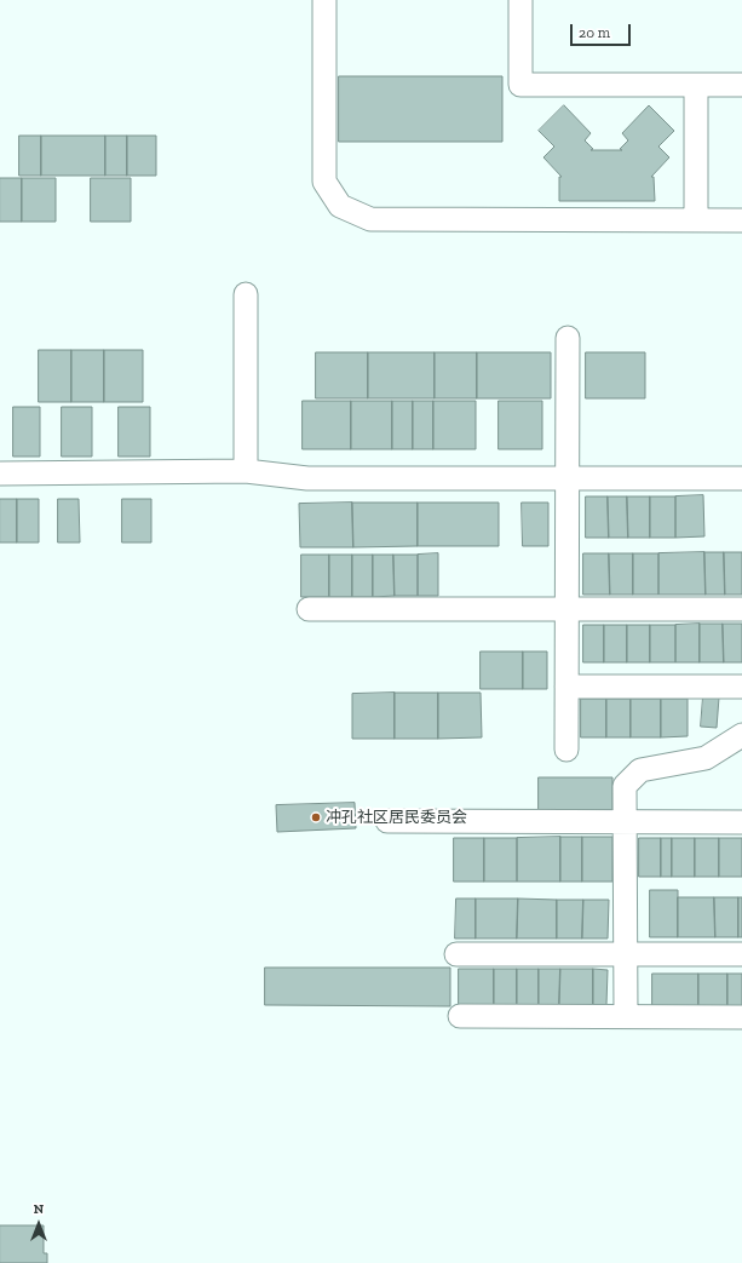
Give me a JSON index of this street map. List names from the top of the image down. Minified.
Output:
{"places":["冲孔社区居民委员会"],"scale_bar":"20 m","north":"top"}
